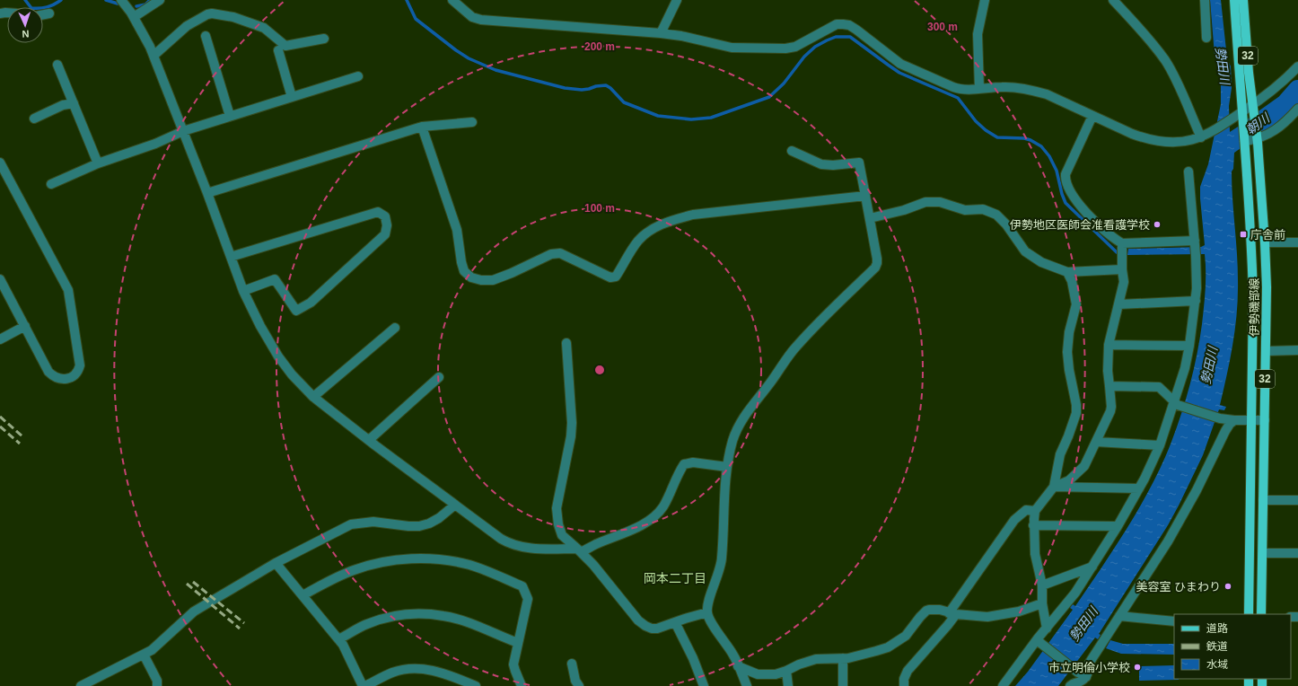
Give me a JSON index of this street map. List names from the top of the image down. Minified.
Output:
{"streets":{"main road":["32","伊勢磯部線"]},"districts":["岡本二丁目"],"water":["勢田川","朝川"],"places":{"other":["伊勢地区医師会准看護学校","美容室 ひまわり","市立明倫小学校"],"transit":["庁舎前"]},"legend":["道路","鉄道","水域"],"north":"bottom","rings":["300 m","200 m","100 m"]}
